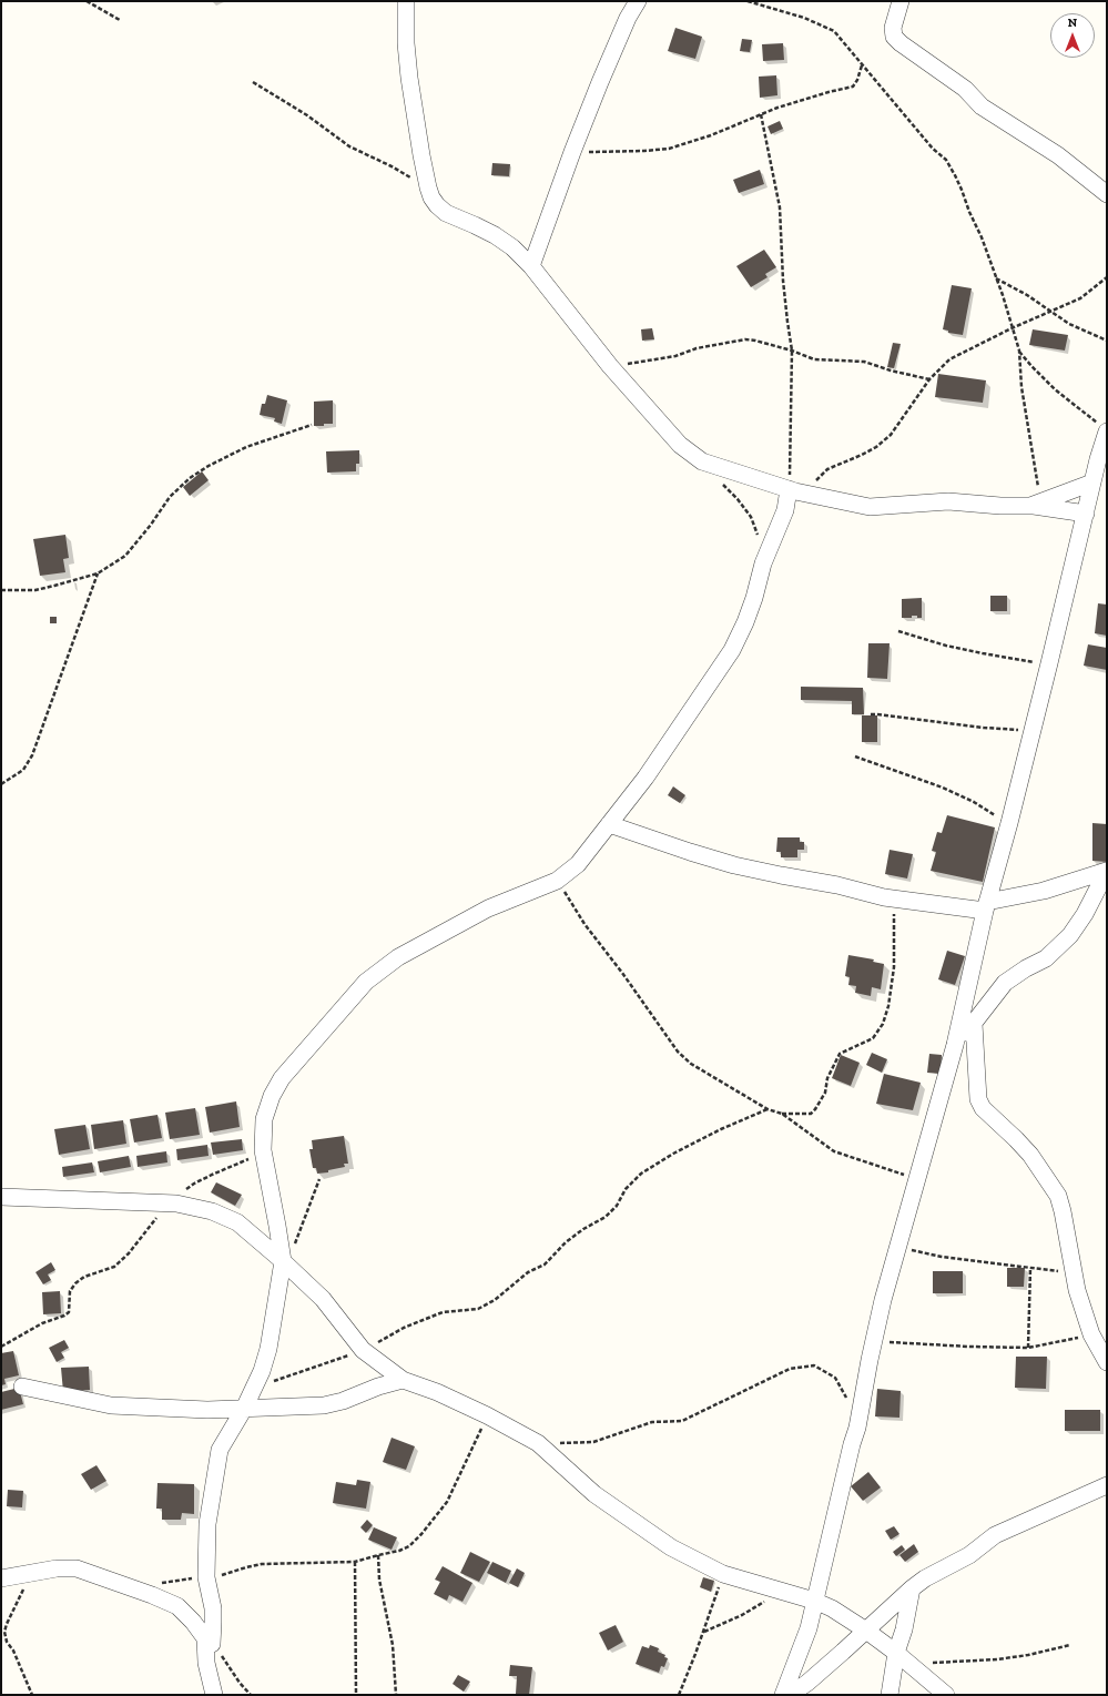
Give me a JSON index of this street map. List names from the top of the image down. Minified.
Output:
{"north":"top"}
